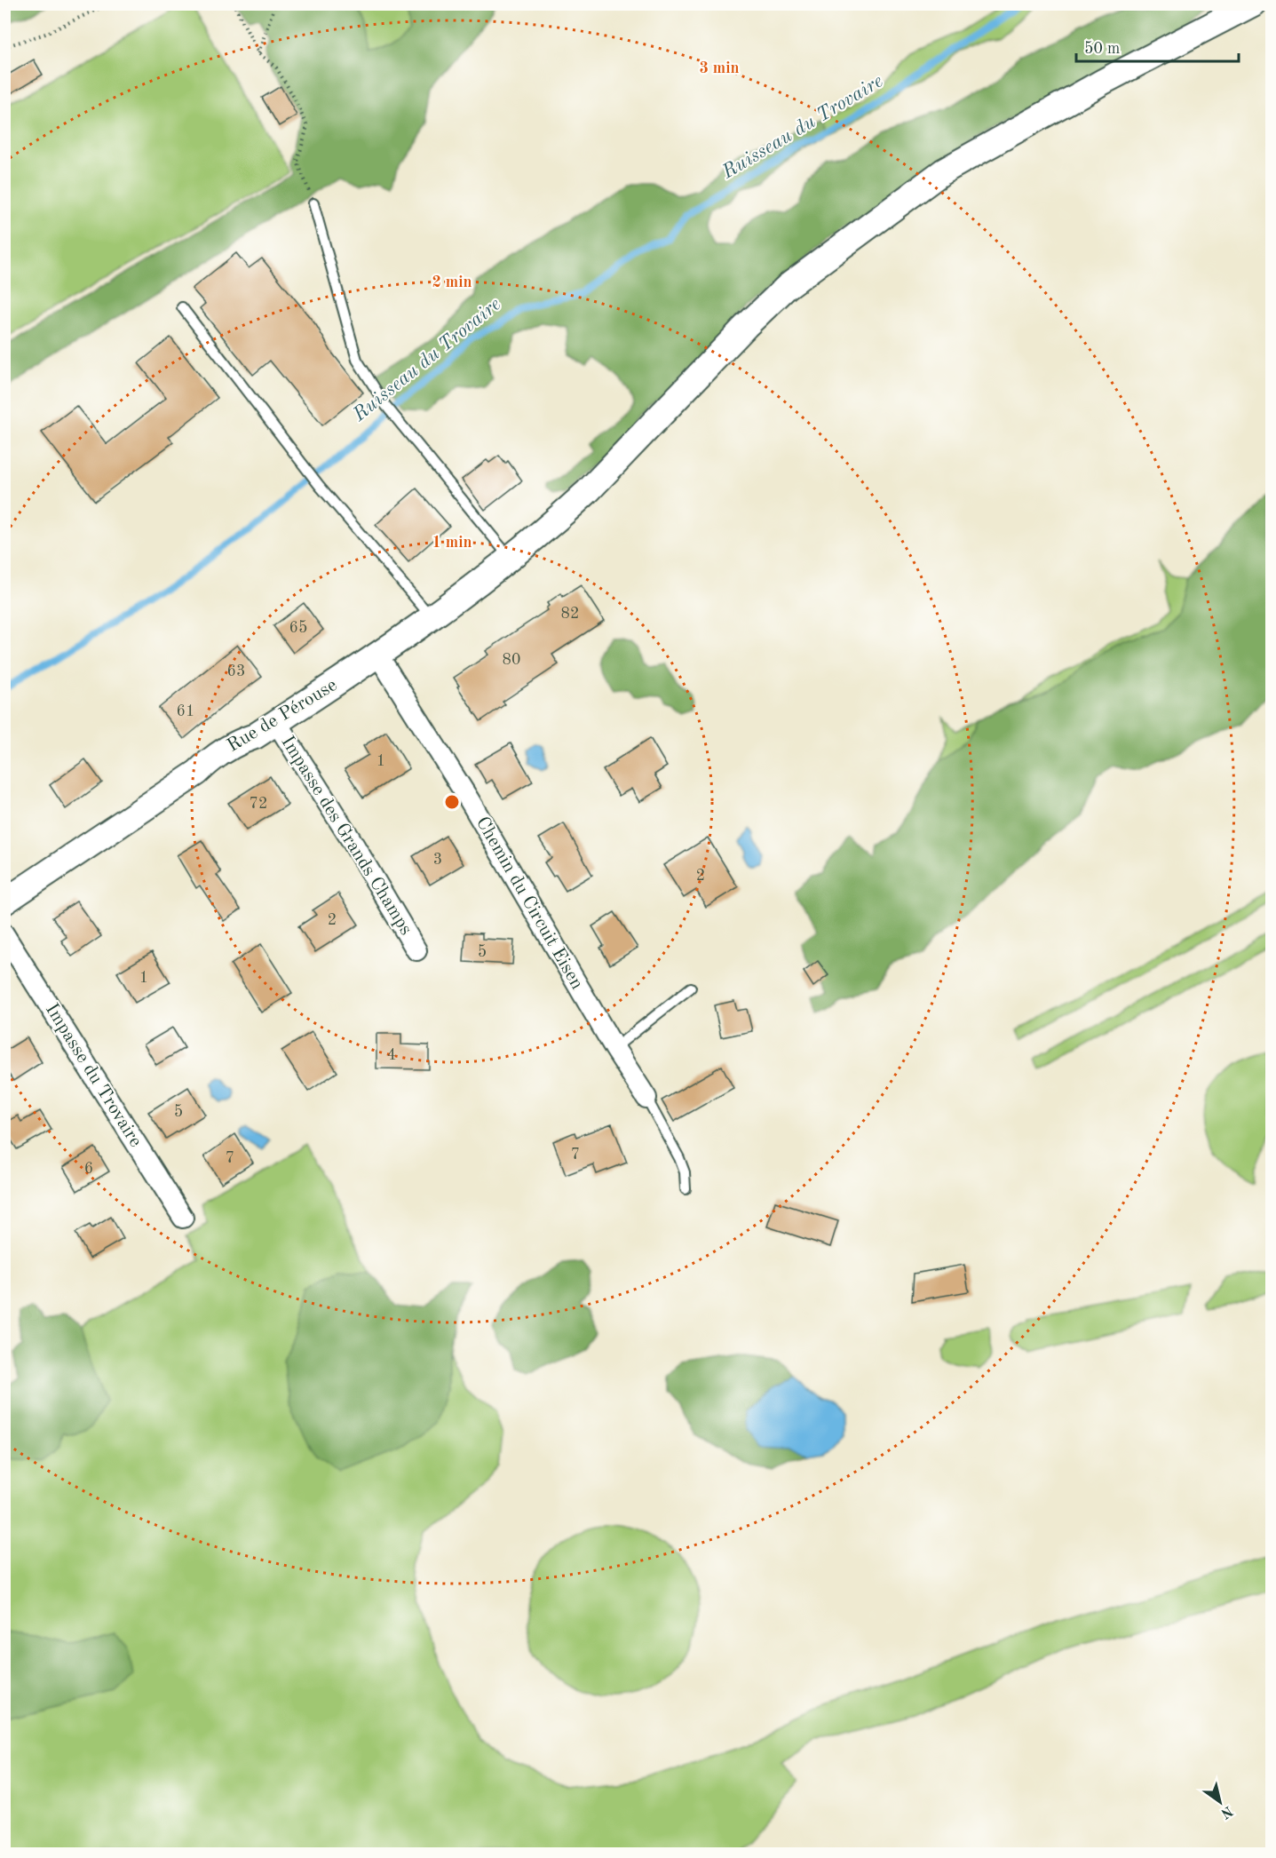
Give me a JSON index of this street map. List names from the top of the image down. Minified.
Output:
{"streets":{"street":["Rue de Pérouse","Impasse des Grands Champs","Chemin du Circuit Eisen","Impasse du Trovaire"]},"crossings":[["Rue de Pérouse","Impasse des Grands Champs"],["Rue de Pérouse","Chemin du Circuit Eisen"]],"water":["Ruisseau du Trovaire"],"house_numbers":["82","65","80","63","61","1","72","3","2","2","5","1","4","5","7","7","6"],"scale_bar":"50 m","north":"bottom right","rings":["3 min","2 min","1 min"]}
